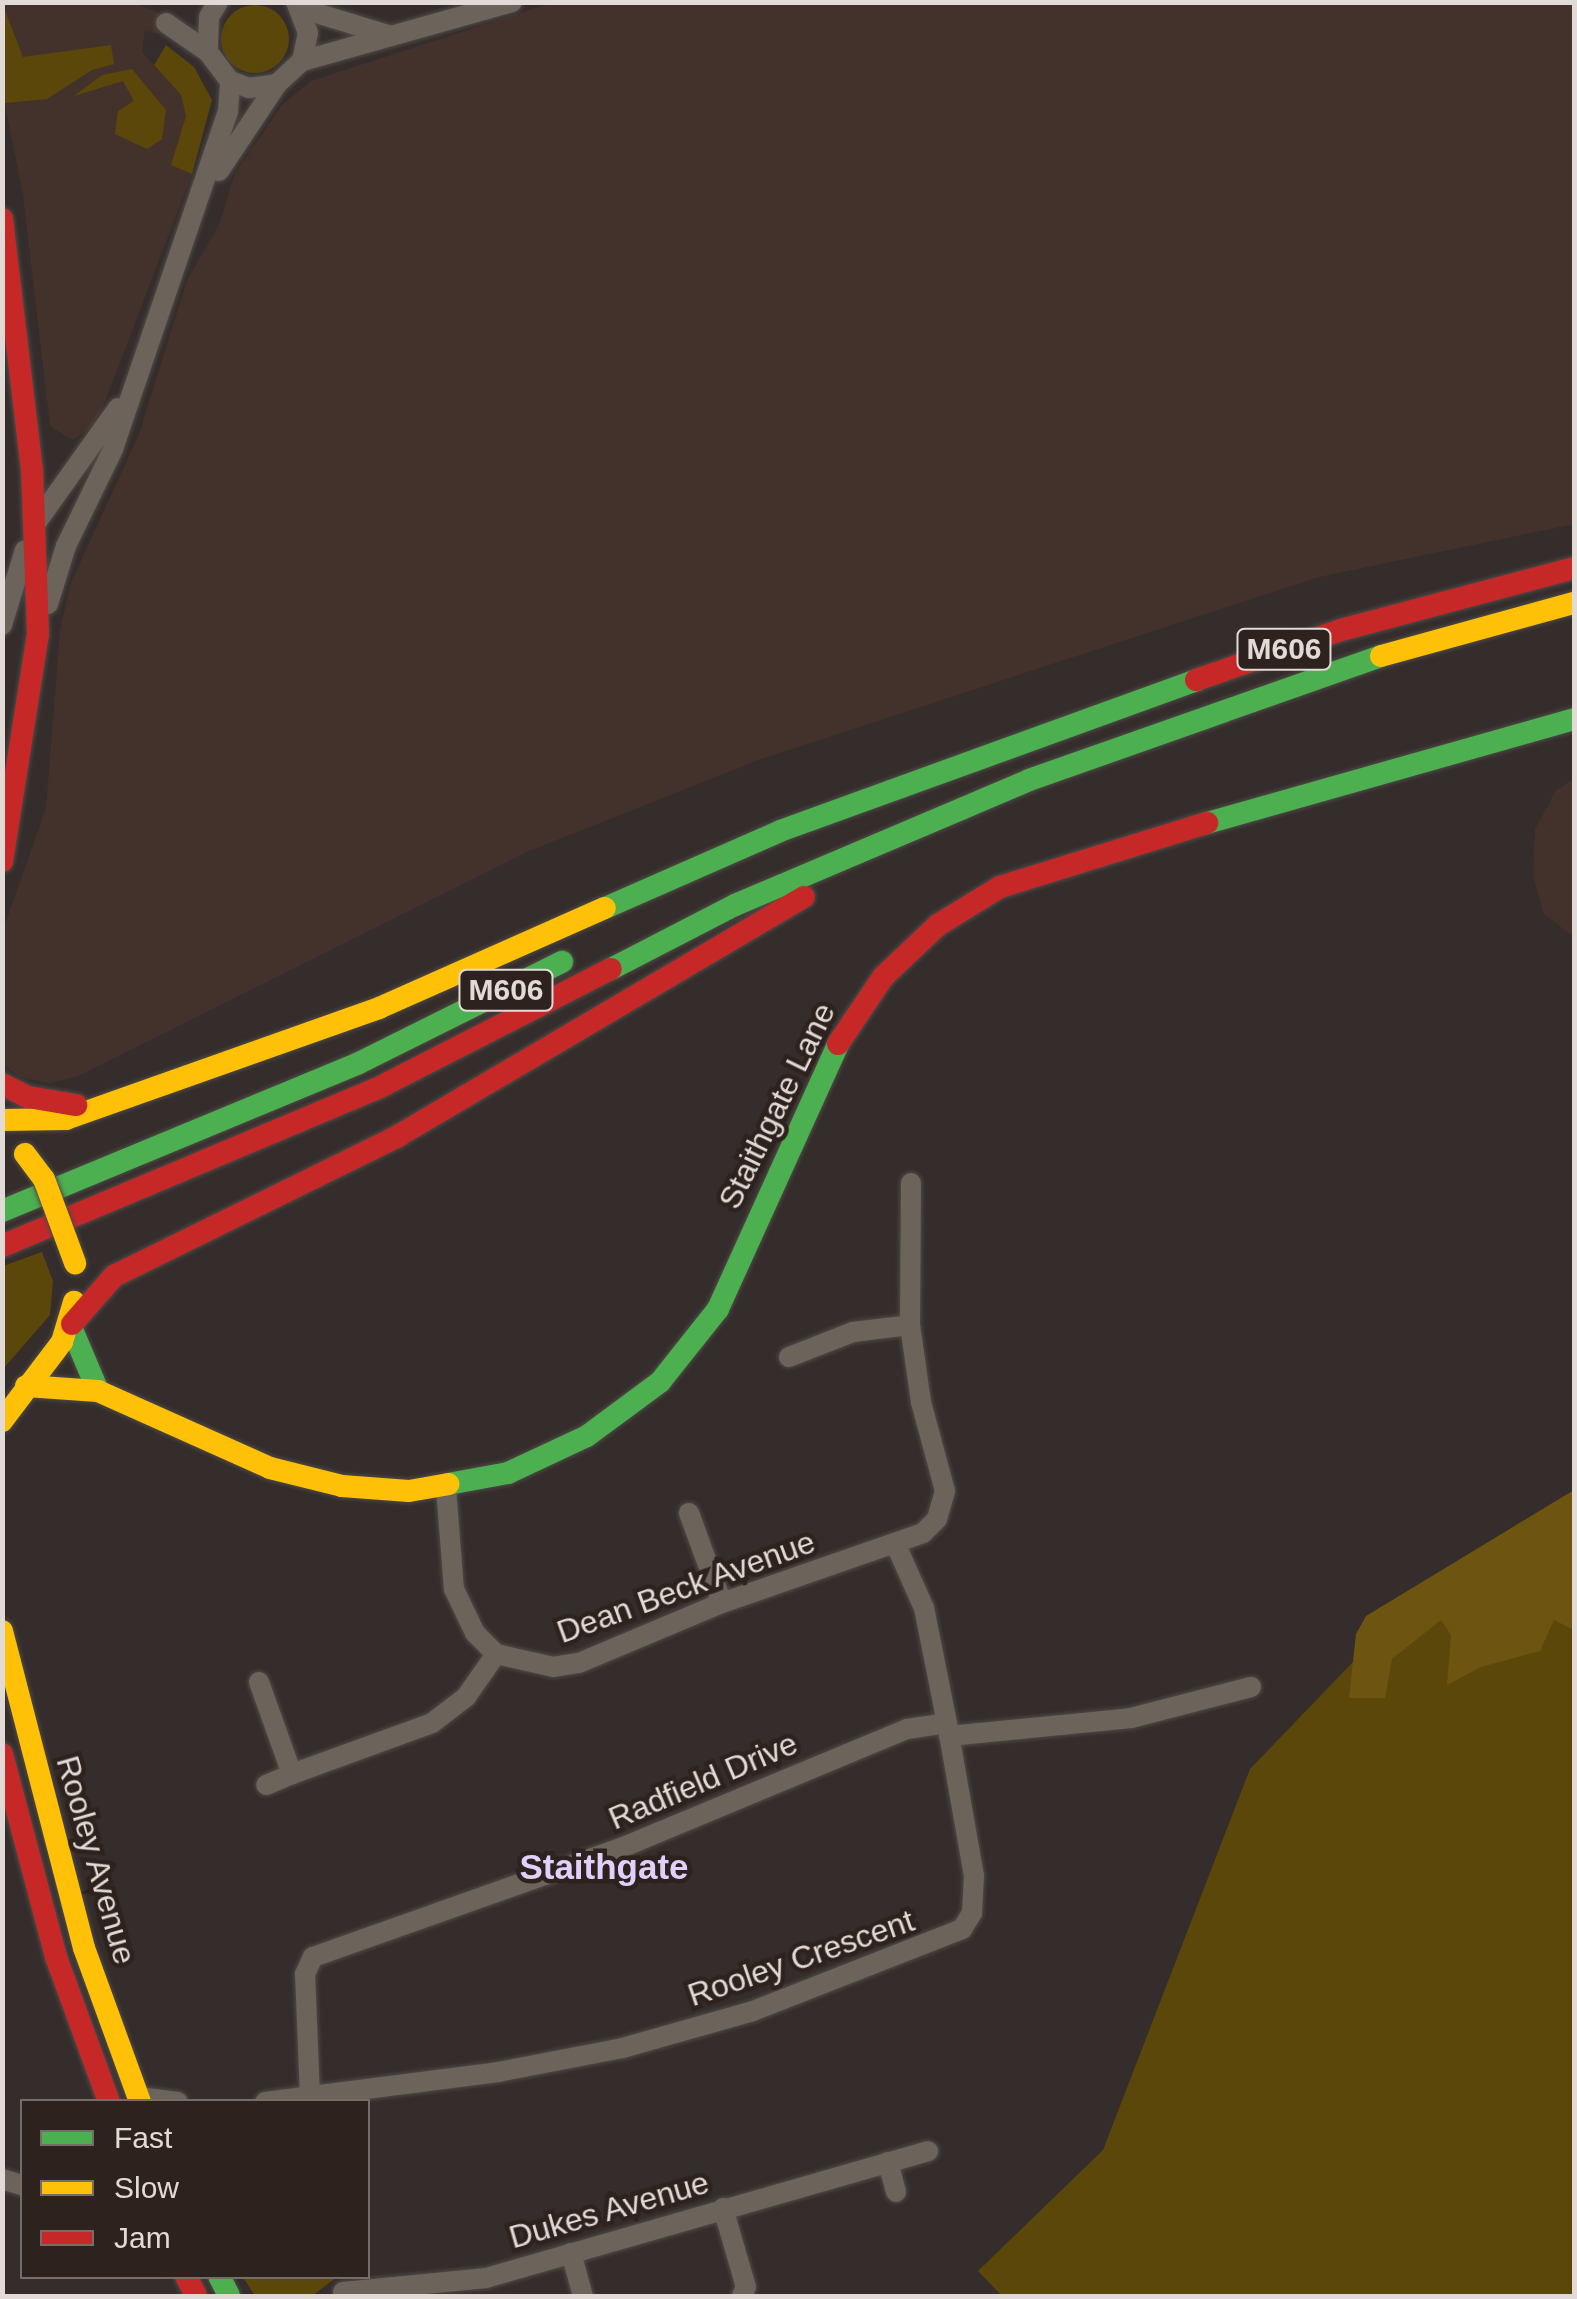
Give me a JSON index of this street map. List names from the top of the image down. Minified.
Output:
{"streets":{"main road":["M606","Staithgate Lane","Rooley Avenue"],"street":["Dean Beck Avenue","Radfield Drive","Rooley Crescent","Dukes Avenue"]},"crossings":[["Dean Beck Avenue","Rooley Crescent"],["Radfield Drive","Rooley Crescent"]],"districts":["Staithgate"],"legend":["Fast","Slow","Jam"]}
